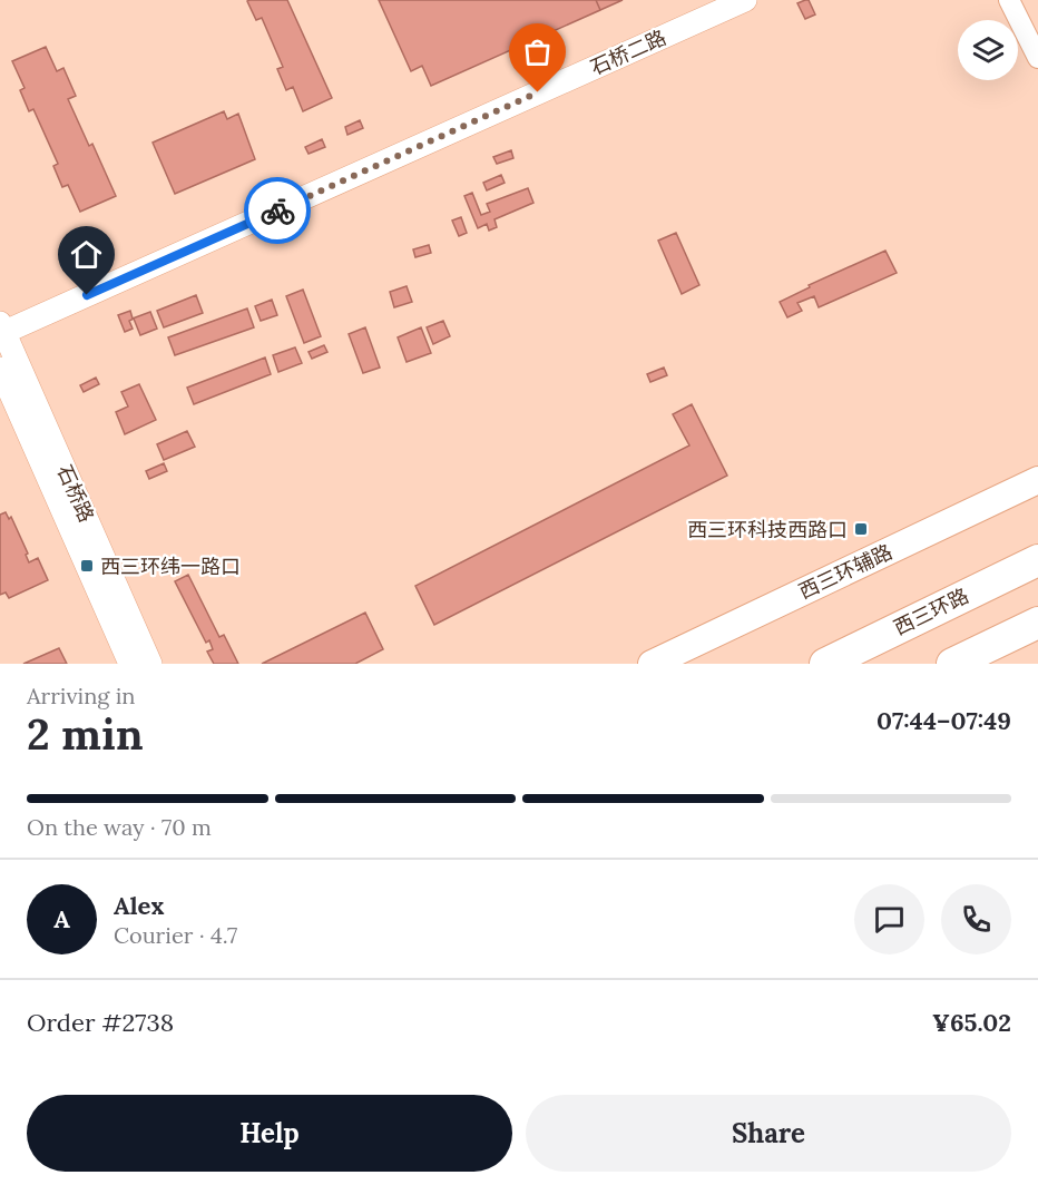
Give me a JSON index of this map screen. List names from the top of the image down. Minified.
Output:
{"streets":{"highway":["西三环路"],"main road":["西三环辅路"],"street":["石桥二路","石桥路"]},"crossings":[["石桥二路","石桥路"]],"places":{"transit":["西三环科技西路口","西三环纬一路口"]},"page":{"heading":["2 min","Arriving in","07:44–07:49"],"panel":["Alex","Courier · 4.7","Order #2738","¥65.02"],"bar":"On the way · 70 m","round":"A","buttons":["Help","Share"]}}
